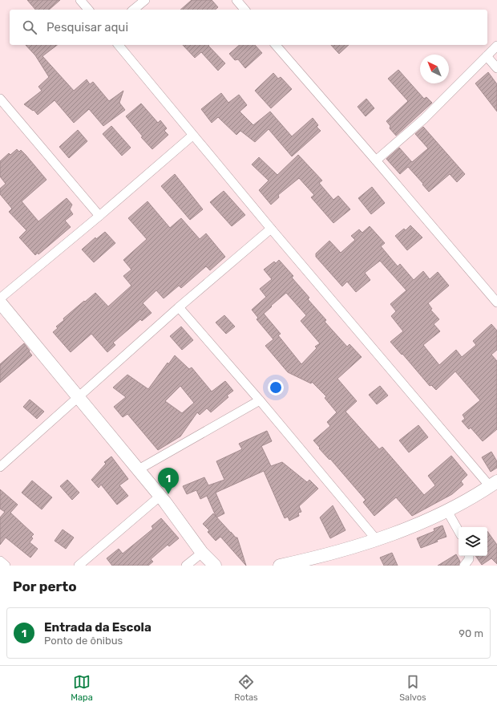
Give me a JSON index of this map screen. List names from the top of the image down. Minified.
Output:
{"north":"top left","page":{"search":"Pesquisar aqui","pins":"1","heading":"Por perto","list":[{"mark":"1","name":"Entrada da Escola","note":"Ponto de ônibus","value":"90 m"}],"nav":["Mapa","Rotas","Salvos"]}}
